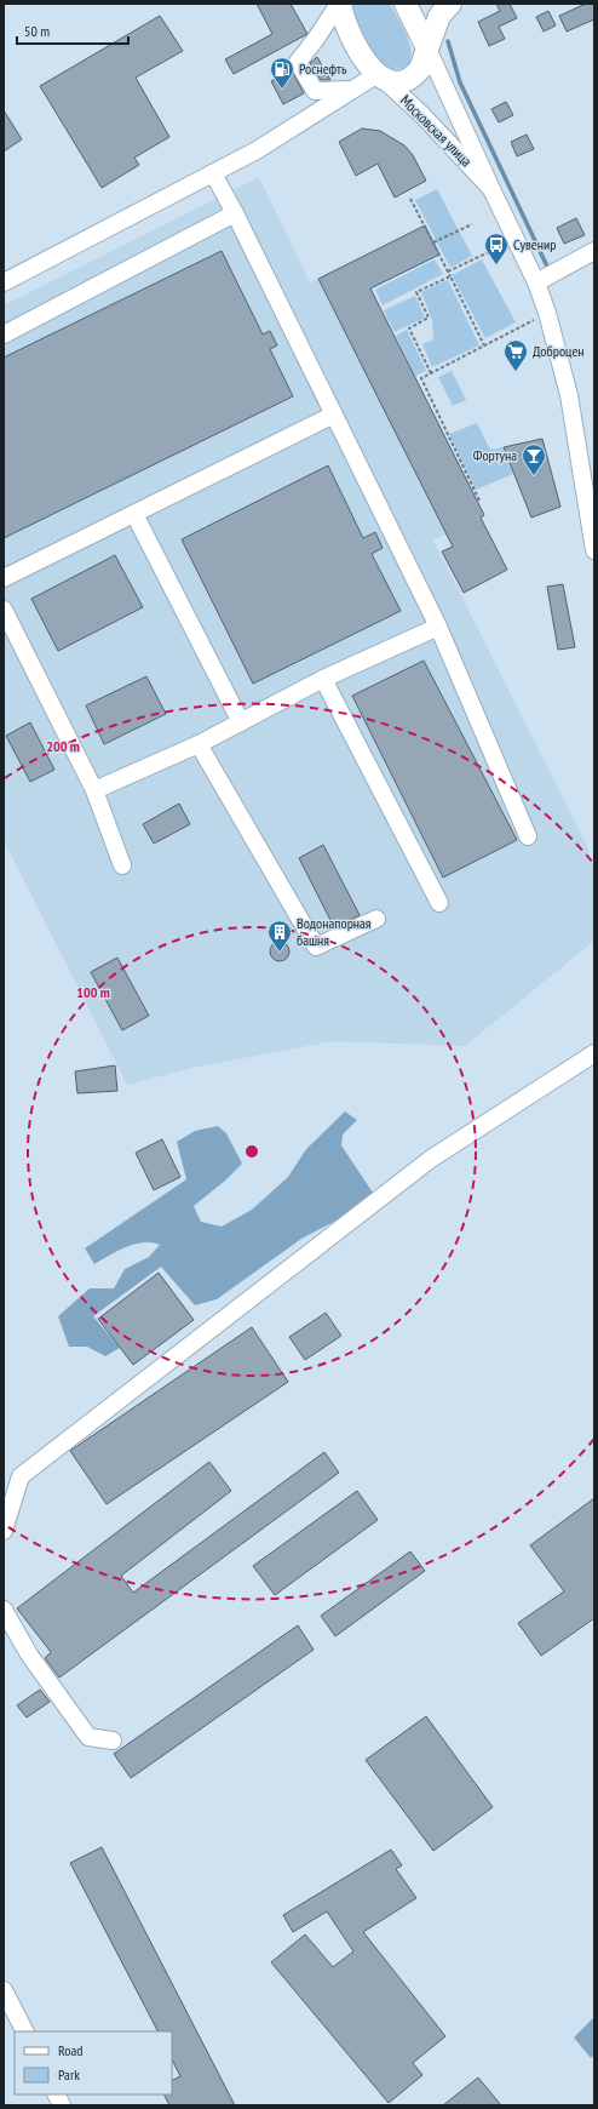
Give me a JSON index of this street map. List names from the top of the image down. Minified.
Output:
{"streets":{"main road":["Московская улица"]},"places":{"fuel station":["Роснефть"],"bus stop":["Сувенир"],"supermarket":["Доброцен"],"bar":["Фортуна"],"building":["Водонапорная башня"]},"legend":["Road","Park"],"scale_bar":"50 m","rings":["200 m","100 m"]}
